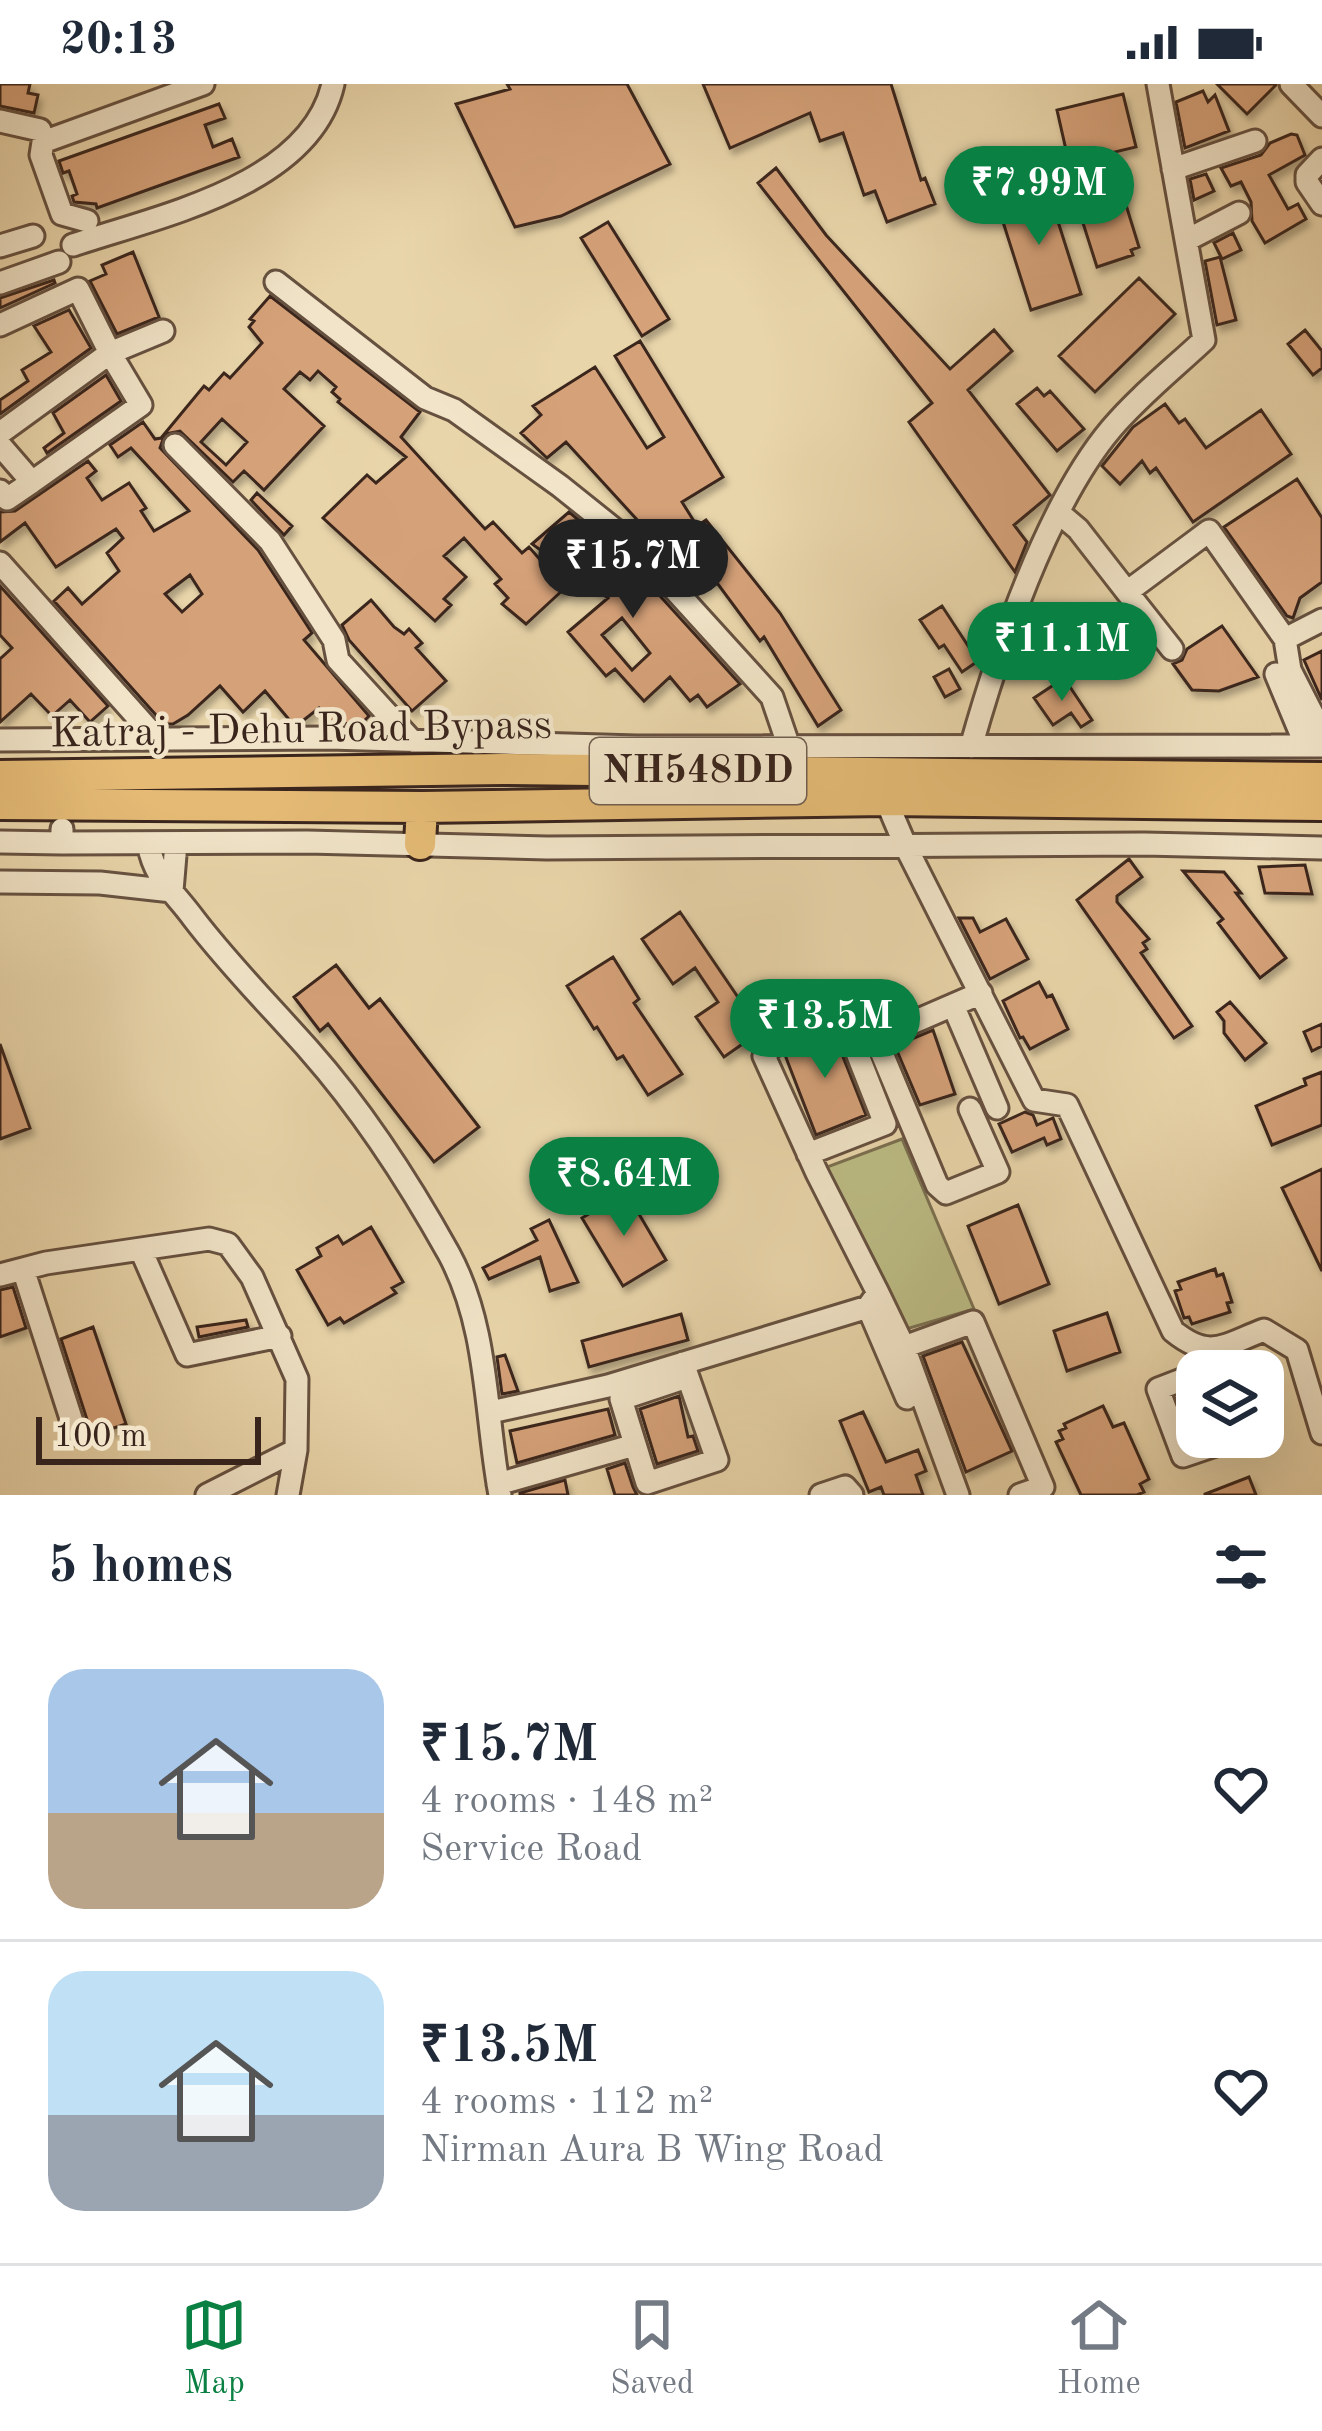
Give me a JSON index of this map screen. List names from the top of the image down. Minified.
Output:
{"streets":{"highway":["Katraj - Dehu Road Bypass","NH548DD"]},"scale_bar":"100 m","page":{"status":"20:13","price":["₹7.99M","₹15.7M","₹11.1M","₹13.5M","₹8.64M"],"scale":"100 m","heading":"5 homes","list":[{"name":"₹15.7M","note":"4 rooms · 148 m² · Service Road"},{"name":"₹13.5M","note":"4 rooms · 112 m² · Nirman Aura B Wing Road"}],"tabs":["Map","Saved","Home"]}}
